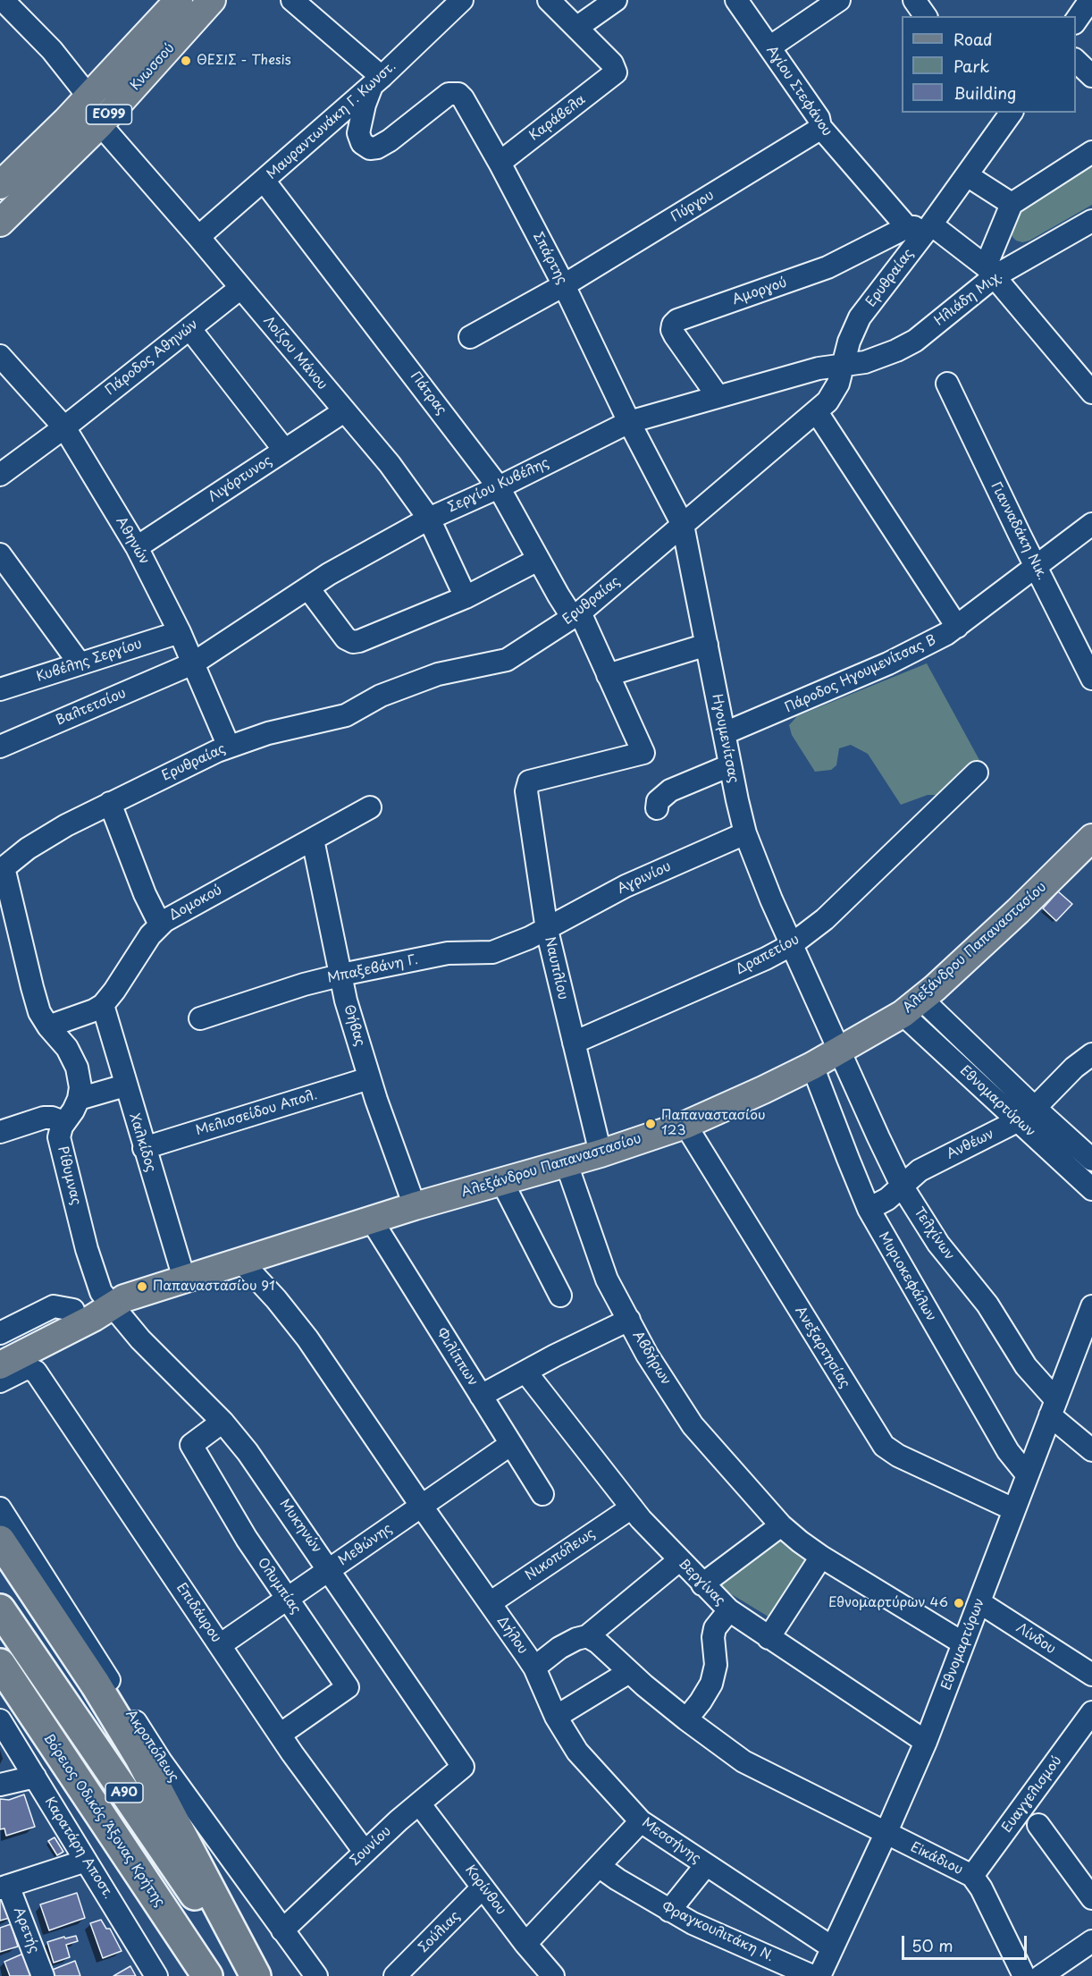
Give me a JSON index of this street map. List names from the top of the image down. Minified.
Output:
{"streets":{"highway":["Α90","Βόρειος Οδικός Άξονας Κρήτης"],"main road":["Κνωσσού","ΕΟ99","Αλεξάνδρου Παπαναστασίου"],"street":["Αγίου Στεφάνου","Καράβελα","Μαυραντωνάκη Γ. Κωνστ.","Πύργου","Σπάρτης","Ερυθραίας","Αμοργού","Ηλιάδη Μιχ.","Λοίζου Μάνου","Πάροδος Αθηνών","Πάτρας","Λιγόρτυνος","Σεργίου Κυβέλης","Γιανναδάκη Νικ.","Αθηνών","Κυβέλης Σεργίου","Πάροδος Ηγουμενίτσας Β","Βαλτετσίου","Ηγουμενίτσας","Αγρινίου","Δομοκού","Δραπετίου","Ναυπλίου","Μπαξεβάνη Γ.","Θήβας","Εθνομαρτύρων","Μελισσείδου Απολ.","Χαλκίδος","Ανθέων","Ρίθυμνας","Τελχίνων","Μυριοκεφάλων","Ανεξαρτησίας","Φιλίππων","Αβδήρων","Μυκηνών","Μεθώνης","Νικοπόλεως","Βεργίνας","Ολυμπίας","Επιδάυρου","Δήλου","Λίνδου","Ακροπόλεως","Ευαγγελισμού","Μεσσήνης","Σουνίου","Καρατάρη Αποστ.","Εἰκάδιου","Κορίνθου","Αρετής","Σούλιας","Φραγκουλιτάκη Ν."]},"crossings":[["Κνωσσού","Λοίζου Μάνου"],["Αγίου Στεφάνου","Πύργου"],["Αγίου Στεφάνου","Ερυθραίας"],["Αγίου Στεφάνου","Αμοργού"],["Αγίου Στεφάνου","Ηλιάδη Μιχ."],["Καράβελα","Σπάρτης"],["Μαυραντωνάκη Γ. Κωνστ.","Σπάρτης"],["Μαυραντωνάκη Γ. Κωνστ.","Λοίζου Μάνου"],["Μαυραντωνάκη Γ. Κωνστ.","Πάτρας"],["Πύργου","Σπάρτης"],["Σπάρτης","Σεργίου Κυβέλης"],["Σπάρτης","Ηγουμενίτσας"],["Ερυθραίας","Αμοργού"],["Ερυθραίας","Ηλιάδη Μιχ."],["Ερυθραίας","Πάτρας"],["Ερυθραίας","Σεργίου Κυβέλης"],["Ερυθραίας","Αθηνών"],["Ερυθραίας","Ηγουμενίτσας"],["Αμοργού","Σεργίου Κυβέλης"],["Ηλιάδη Μιχ.","Σεργίου Κυβέλης"],["Λοίζου Μάνου","Πάροδος Αθηνών"],["Λοίζου Μάνου","Λιγόρτυνος"],["Λοίζου Μάνου","Σεργίου Κυβέλης"],["Πάροδος Αθηνών","Αθηνών"],["Πάτρας","Σεργίου Κυβέλης"],["Πάτρας","Ναυπλίου"],["Λιγόρτυνος","Αθηνών"],["Σεργίου Κυβέλης","Αθηνών"],["Σεργίου Κυβέλης","Βαλτετσίου"],["Σεργίου Κυβέλης","Ηγουμενίτσας"],["Γιανναδάκη Νικ.","Πάροδος Ηγουμενίτσας Β"],["Αθηνών","Κυβέλης Σεργίου"],["Αθηνών","Βαλτετσίου"],["Πάροδος Ηγουμενίτσας Β","Ηγουμενίτσας"],["Ηγουμενίτσας","Αγρινίου"],["Ηγουμενίτσας","Αλεξάνδρου Παπαναστασίου"],["Ηγουμενίτσας","Δραπετίου"],["Ηγουμενίτσας","Τελχίνων"],["Αγρινίου","Ναυπλίου"],["Αγρινίου","Μπαξεβάνη Γ."],["Δομοκού","Θήβας"],["Δομοκού","Χαλκίδος"],["Αλεξάνδρου Παπαναστασίου","Ναυπλίου"],["Αλεξάνδρου Παπαναστασίου","Θήβας"],["Αλεξάνδρου Παπαναστασίου","Εθνομαρτύρων"],["Αλεξάνδρου Παπαναστασίου","Χαλκίδος"],["Αλεξάνδρου Παπαναστασίου","Ρίθυμνας"],["Αλεξάνδρου Παπαναστασίου","Τελχίνων"],["Αλεξάνδρου Παπαναστασίου","Μυριοκεφάλων"],["Αλεξάνδρου Παπαναστασίου","Ανεξαρτησίας"],["Αλεξάνδρου Παπαναστασίου","Φιλίππων"],["Αλεξάνδρου Παπαναστασίου","Αβδήρων"],["Αλεξάνδρου Παπαναστασίου","Μυκηνών"],["Αλεξάνδρου Παπαναστασίου","Δήλου"],["Δραπετίου","Ναυπλίου"],["Ναυπλίου","Μπαξεβάνη Γ."],["Μπαξεβάνη Γ.","Θήβας"],["Θήβας","Μελισσείδου Απολ."],["Εθνομαρτύρων","Ανθέων"],["Εθνομαρτύρων","Τελχίνων"],["Εθνομαρτύρων","Μυριοκεφάλων"],["Εθνομαρτύρων","Ανεξαρτησίας"],["Εθνομαρτύρων","Βεργίνας"],["Εθνομαρτύρων","Λίνδου"],["Εθνομαρτύρων","Μεσσήνης"],["Εθνομαρτύρων","Εἰκάδιου"],["Μελισσείδου Απολ.","Χαλκίδος"],["Ανθέων","Τελχίνων"],["Ανθέων","Μυριοκεφάλων"],["Ρίθυμνας","Μυκηνών"],["Φιλίππων","Μεθώνης"],["Μυκηνών","Μεθώνης"],["Μυκηνών","Ολυμπίας"],["Μυκηνών","Σουνίου"],["Μεθώνης","Ολυμπίας"],["Μεθώνης","Επιδάυρου"],["Μεθώνης","Δήλου"],["Νικοπόλεως","Βεργίνας"],["Νικοπόλεως","Δήλου"],["Ολυμπίας","Επιδάυρου"],["Επιδάυρου","Σουνίου"],["Δήλου","Μεσσήνης"],["Ακροπόλεως","Σουνίου"],["Ευαγγελισμού","Εἰκάδιου"],["Σουνίου","Κορίνθου"],["Κορίνθου","Σούλιας"]],"places":["ΘΕΣΙΣ - Thesis","Παπαναστασίου 123","Παπαναστασίου 91","Εθνομαρτύρων 46"],"legend":["Road","Park","Building"],"scale_bar":"50 m"}
